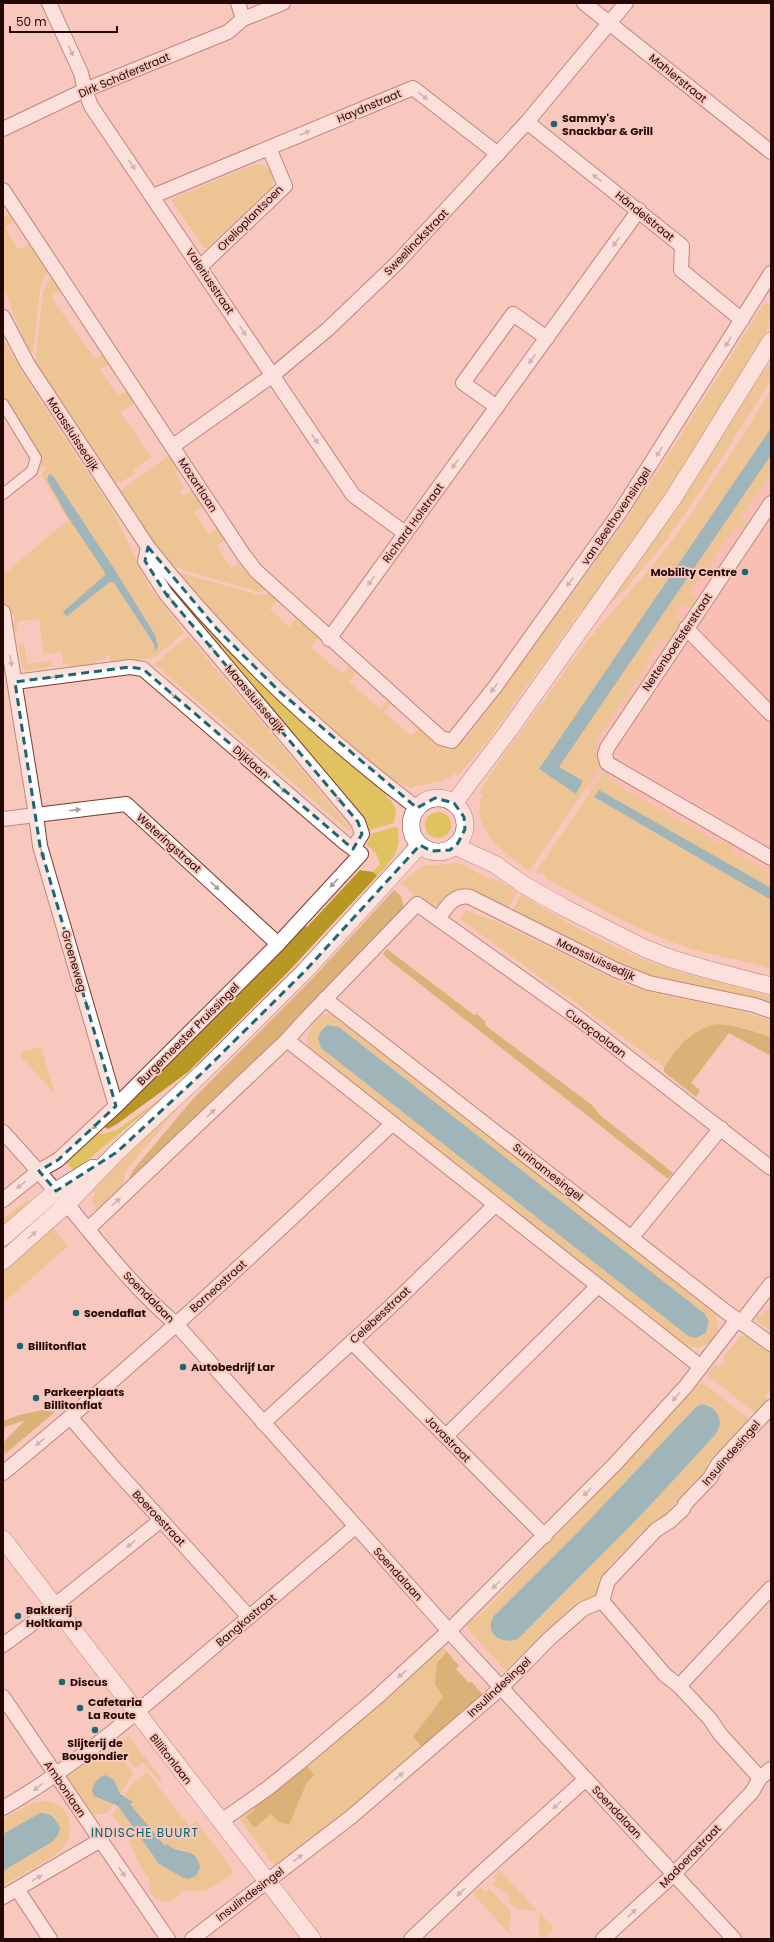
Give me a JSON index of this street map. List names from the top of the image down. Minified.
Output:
{"streets":{"street":["Dirk Schäferstraat","Mahlerstraat","Haydnstraat","Händelstraat","Orelioplantsoen","Sweelinckstraat","Valeriusstraat","Maassluissedijk","Mozartlaan","van Beethovensingel","Richard Holstraat","Nettenboetsterstraat","Dijklaan","Weteringstraat","Groeneweg","Curaçaolaan","Burgemeester Pruissingel","Surinamesingel","Borneostraat","Soendalaan","Celebesstraat","Javastraat","Insulindesingel","Boeroestraat","Bangkastraat","Billitonlaan","Ambonlaan","Madoerastraat"]},"crossings":[["Dirk Schäferstraat","Valeriusstraat"],["Mahlerstraat","Sweelinckstraat"],["Haydnstraat","Orelioplantsoen"],["Haydnstraat","Sweelinckstraat"],["Händelstraat","Sweelinckstraat"],["Händelstraat","van Beethovensingel"],["Händelstraat","Richard Holstraat"],["Orelioplantsoen","Valeriusstraat"],["Sweelinckstraat","Valeriusstraat"],["Sweelinckstraat","Mozartlaan"],["Valeriusstraat","Richard Holstraat"],["Maassluissedijk","Dijklaan"],["Maassluissedijk","Curaçaolaan"],["Maassluissedijk","Burgemeester Pruissingel"],["Mozartlaan","van Beethovensingel"],["Mozartlaan","Richard Holstraat"],["Dijklaan","Groeneweg"],["Dijklaan","Burgemeester Pruissingel"],["Weteringstraat","Groeneweg"],["Weteringstraat","Burgemeester Pruissingel"],["Groeneweg","Burgemeester Pruissingel"],["Curaçaolaan","Surinamesingel"],["Burgemeester Pruissingel","Soendalaan"],["Borneostraat","Soendalaan"],["Borneostraat","Boeroestraat"],["Soendalaan","Celebesstraat"],["Soendalaan","Insulindesingel"],["Soendalaan","Bangkastraat"],["Soendalaan","Madoerastraat"],["Celebesstraat","Javastraat"],["Insulindesingel","Billitonlaan"],["Boeroestraat","Bangkastraat"],["Bangkastraat","Billitonlaan"],["Bangkastraat","Ambonlaan"]],"one_way":["Haydnstraat","Händelstraat","Valeriusstraat","Richard Holstraat","Dijklaan","Weteringstraat","Groeneweg","Madoerastraat"],"districts":["INDISCHE BUURT"],"places":["Sammy's Snackbar & Grill","Mobility Centre","Soendaflat","Billitonflat","Autobedrijf Lar","Parkeerplaats Billitonflat","Bakkerij Holtkamp","Discus","Cafetaria La Route","Slijterij de Bougondier"],"scale_bar":"50 m"}
